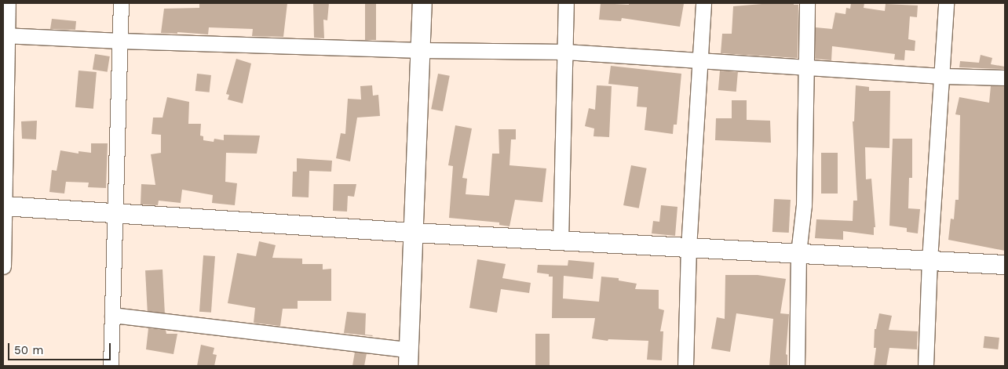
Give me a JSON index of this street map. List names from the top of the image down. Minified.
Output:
{"scale_bar":"50 m"}
